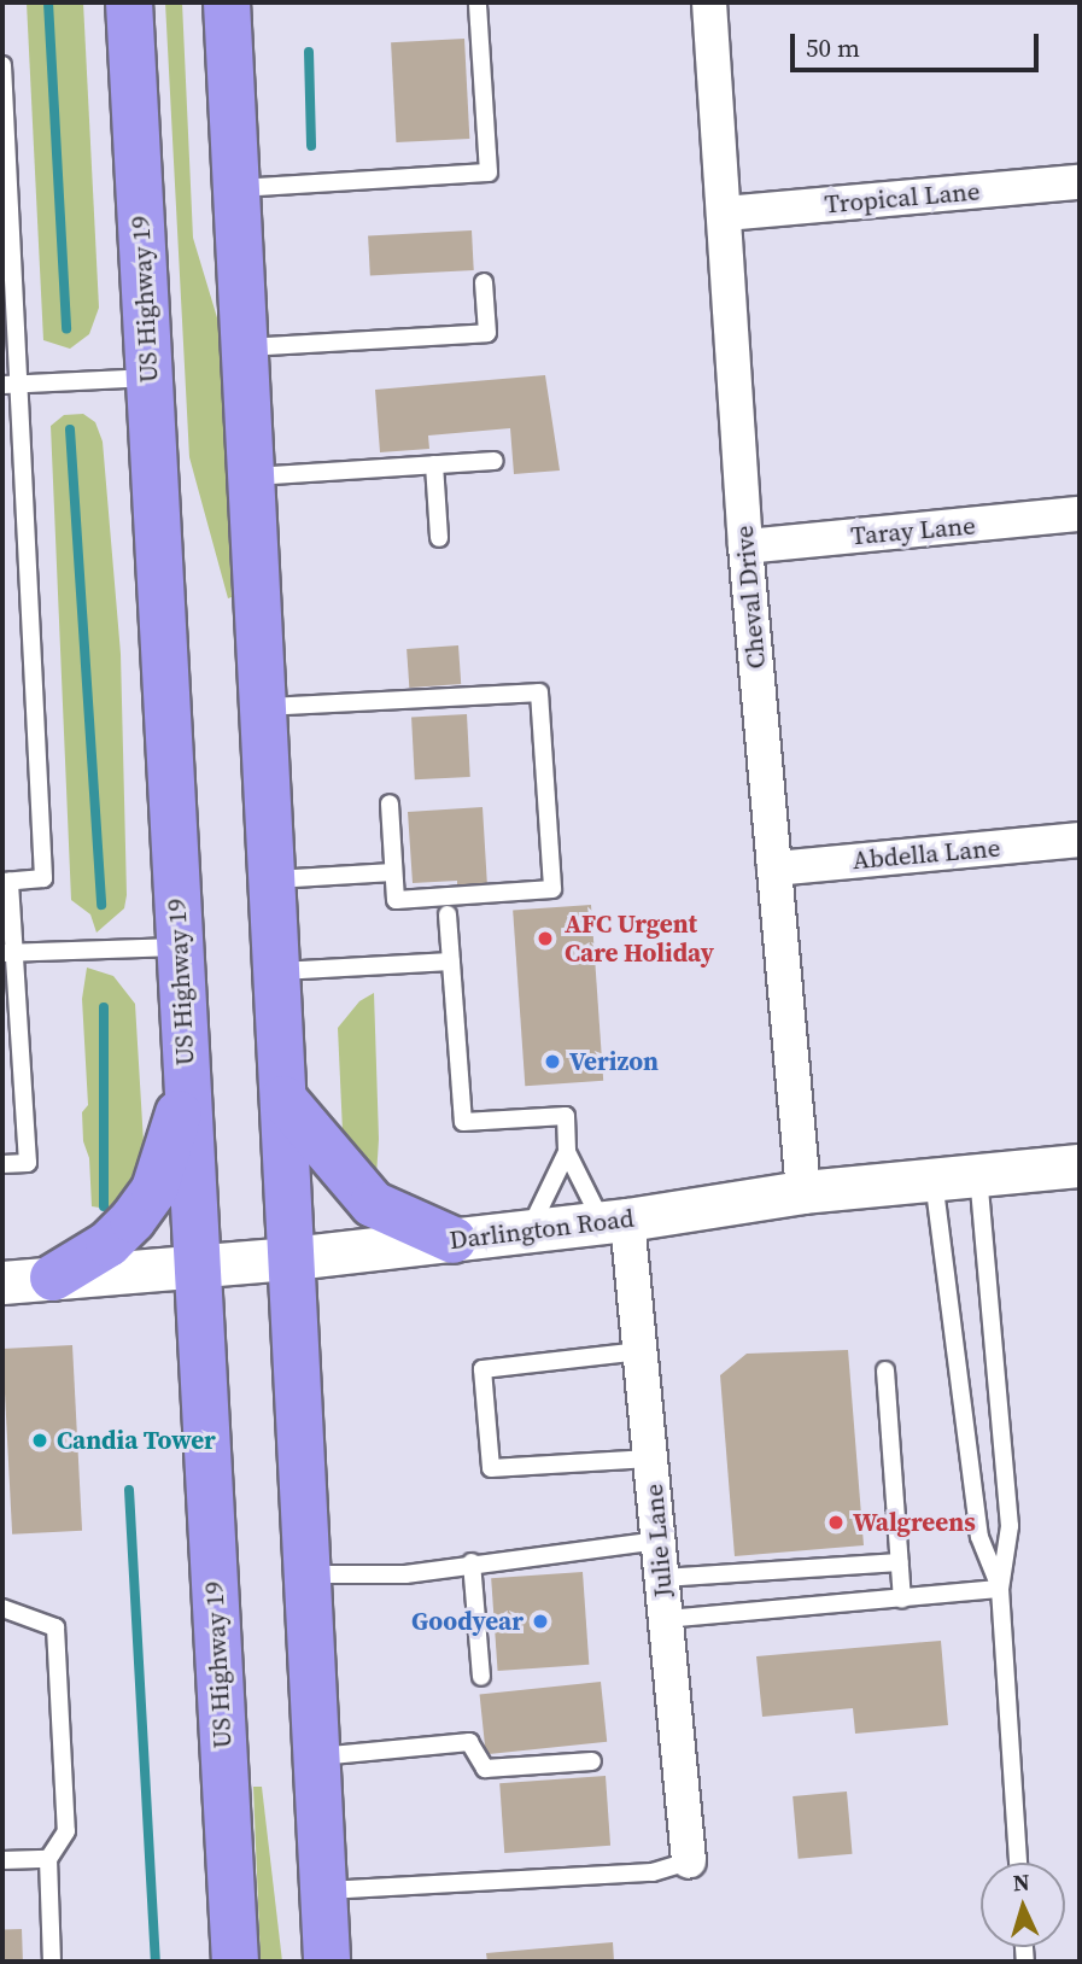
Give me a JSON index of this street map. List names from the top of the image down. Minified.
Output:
{"streets":{"highway":["US Highway 19"],"street":["Tropical Lane","Taray Lane","Cheval Drive","Abdella Lane","Darlington Road","Julie Lane"]},"crossings":[["Tropical Lane","Cheval Drive"],["US Highway 19","Darlington Road"],["Taray Lane","Cheval Drive"],["Cheval Drive","Abdella Lane"],["Cheval Drive","Darlington Road"],["Darlington Road","Julie Lane"]],"places":["AFC Urgent Care Holiday","Verizon","Candia Tower","Walgreens","Goodyear"],"scale_bar":"50 m","north":"top"}
